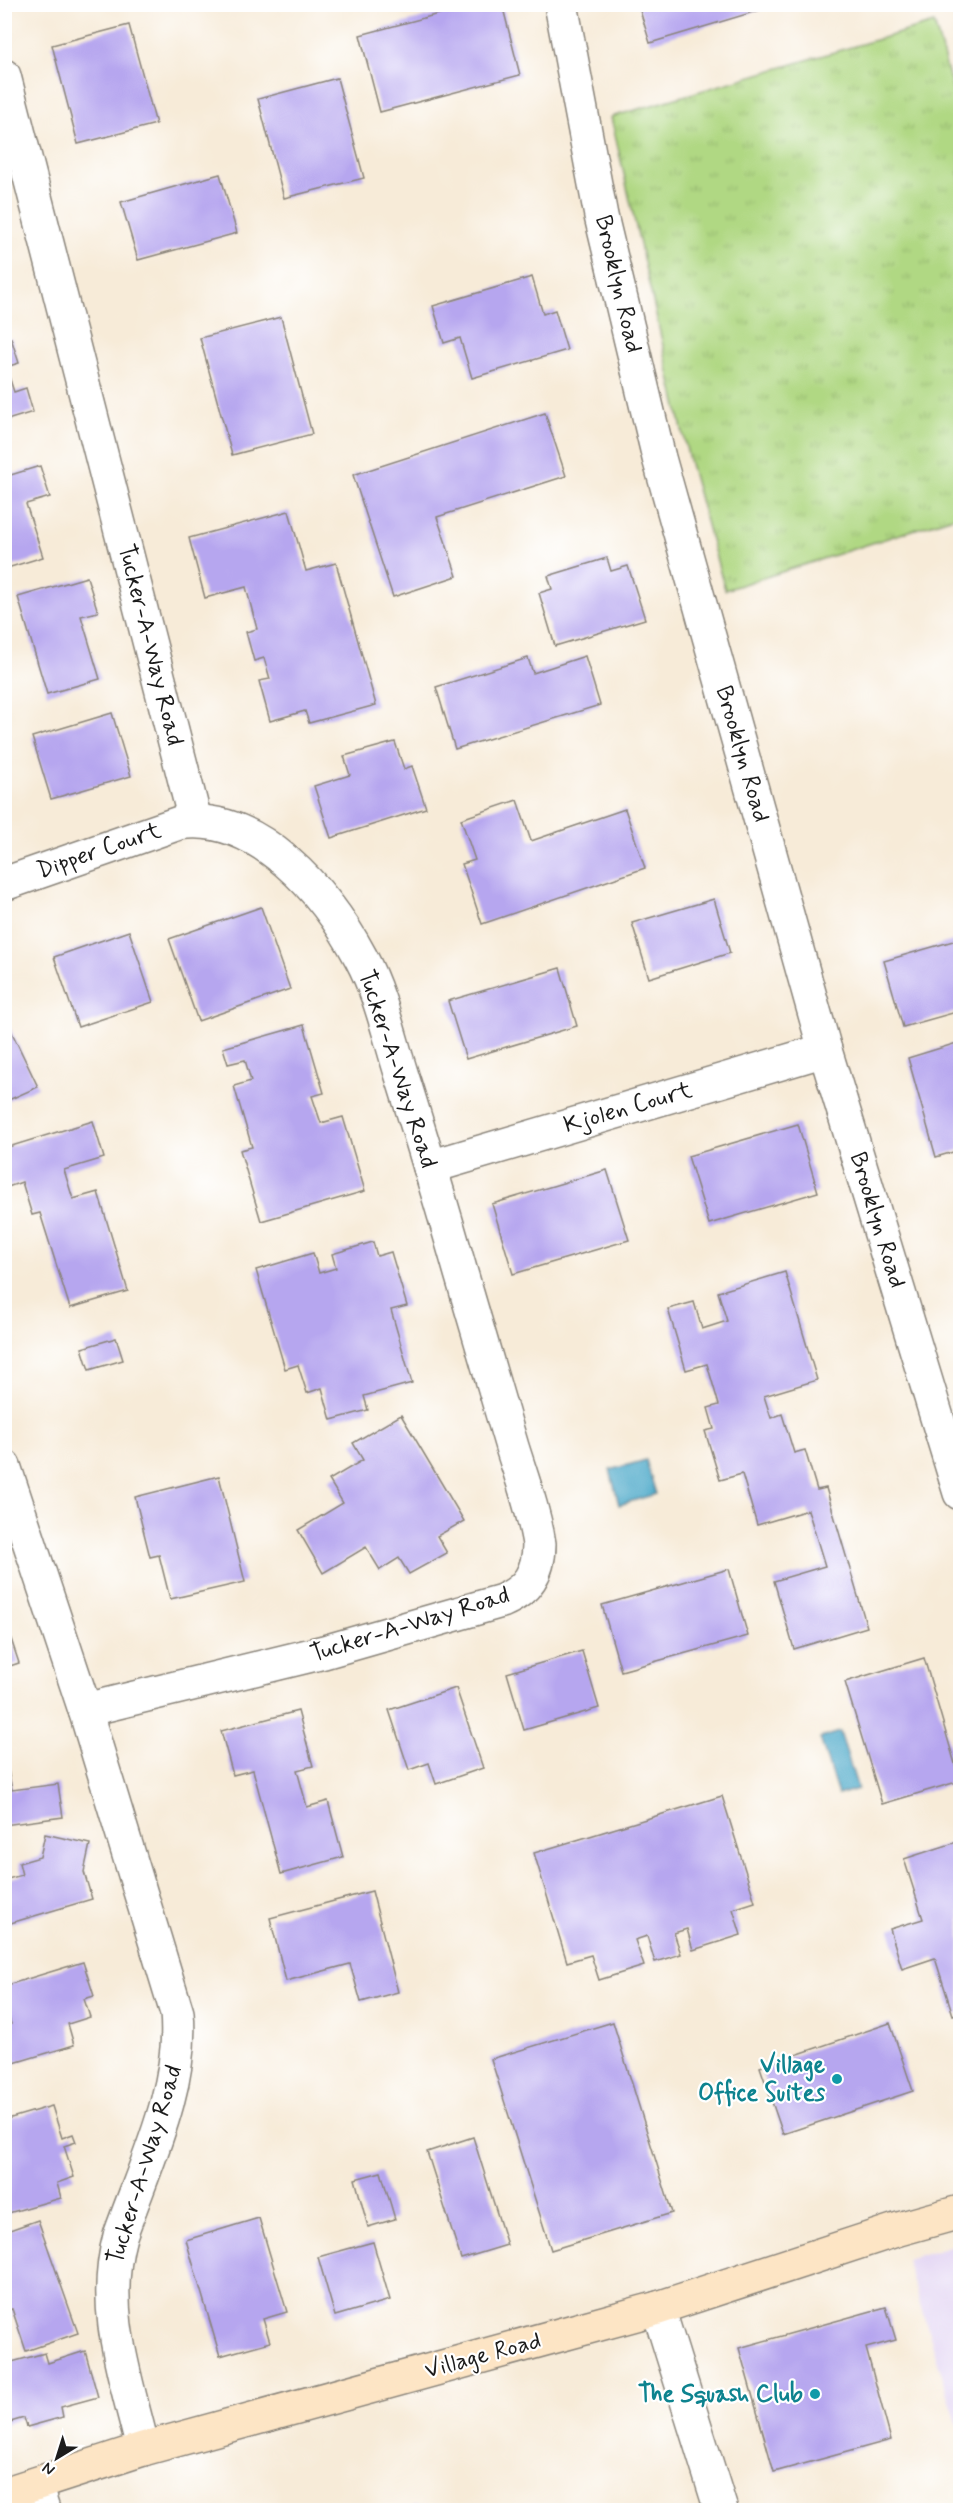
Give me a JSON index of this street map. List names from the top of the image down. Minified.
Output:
{"streets":{"main road":["Village Road"],"street":["Brooklyn Road","Tucker-A-Way Road","Dipper Court","Kjolen Court"]},"crossings":[["Brooklyn Road","Kjolen Court"],["Tucker-A-Way Road","Dipper Court"],["Tucker-A-Way Road","Kjolen Court"],["Tucker-A-Way Road","Village Road"]],"places":["Village Office Suites","The Squash Club"],"north":"bottom left"}
